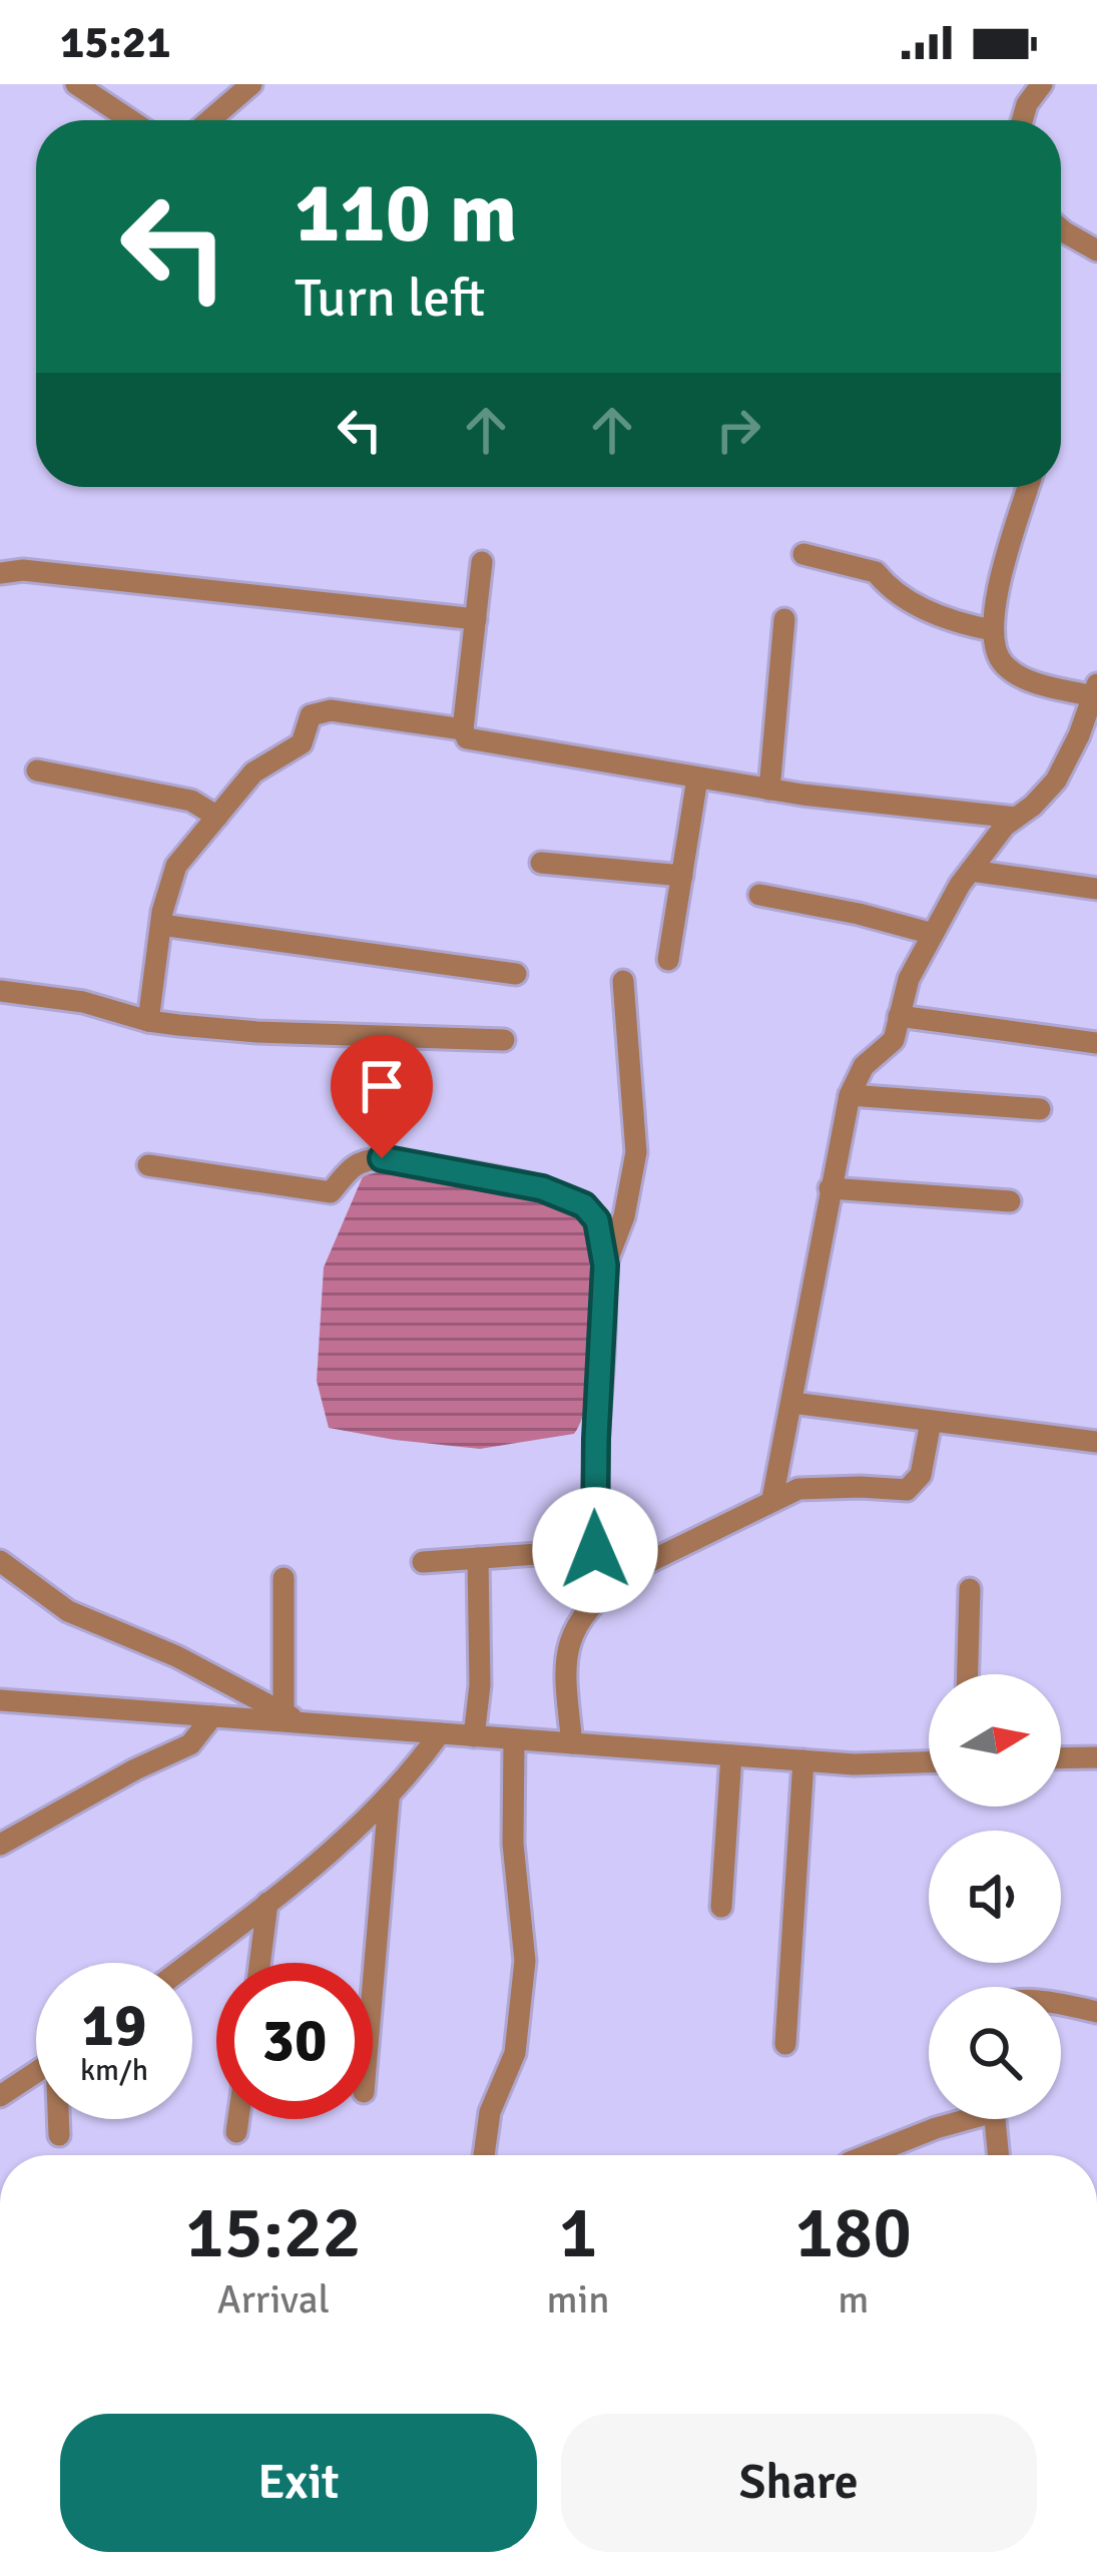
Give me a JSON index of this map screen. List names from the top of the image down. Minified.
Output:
{"north":"right","page":{"status":"15:21","turn":["110 m","Turn left"],"speed":"19 km/h","limit":"30","eta":["15:22","Arrival","1","min","180","m"],"buttons":["Exit","Share"]}}
